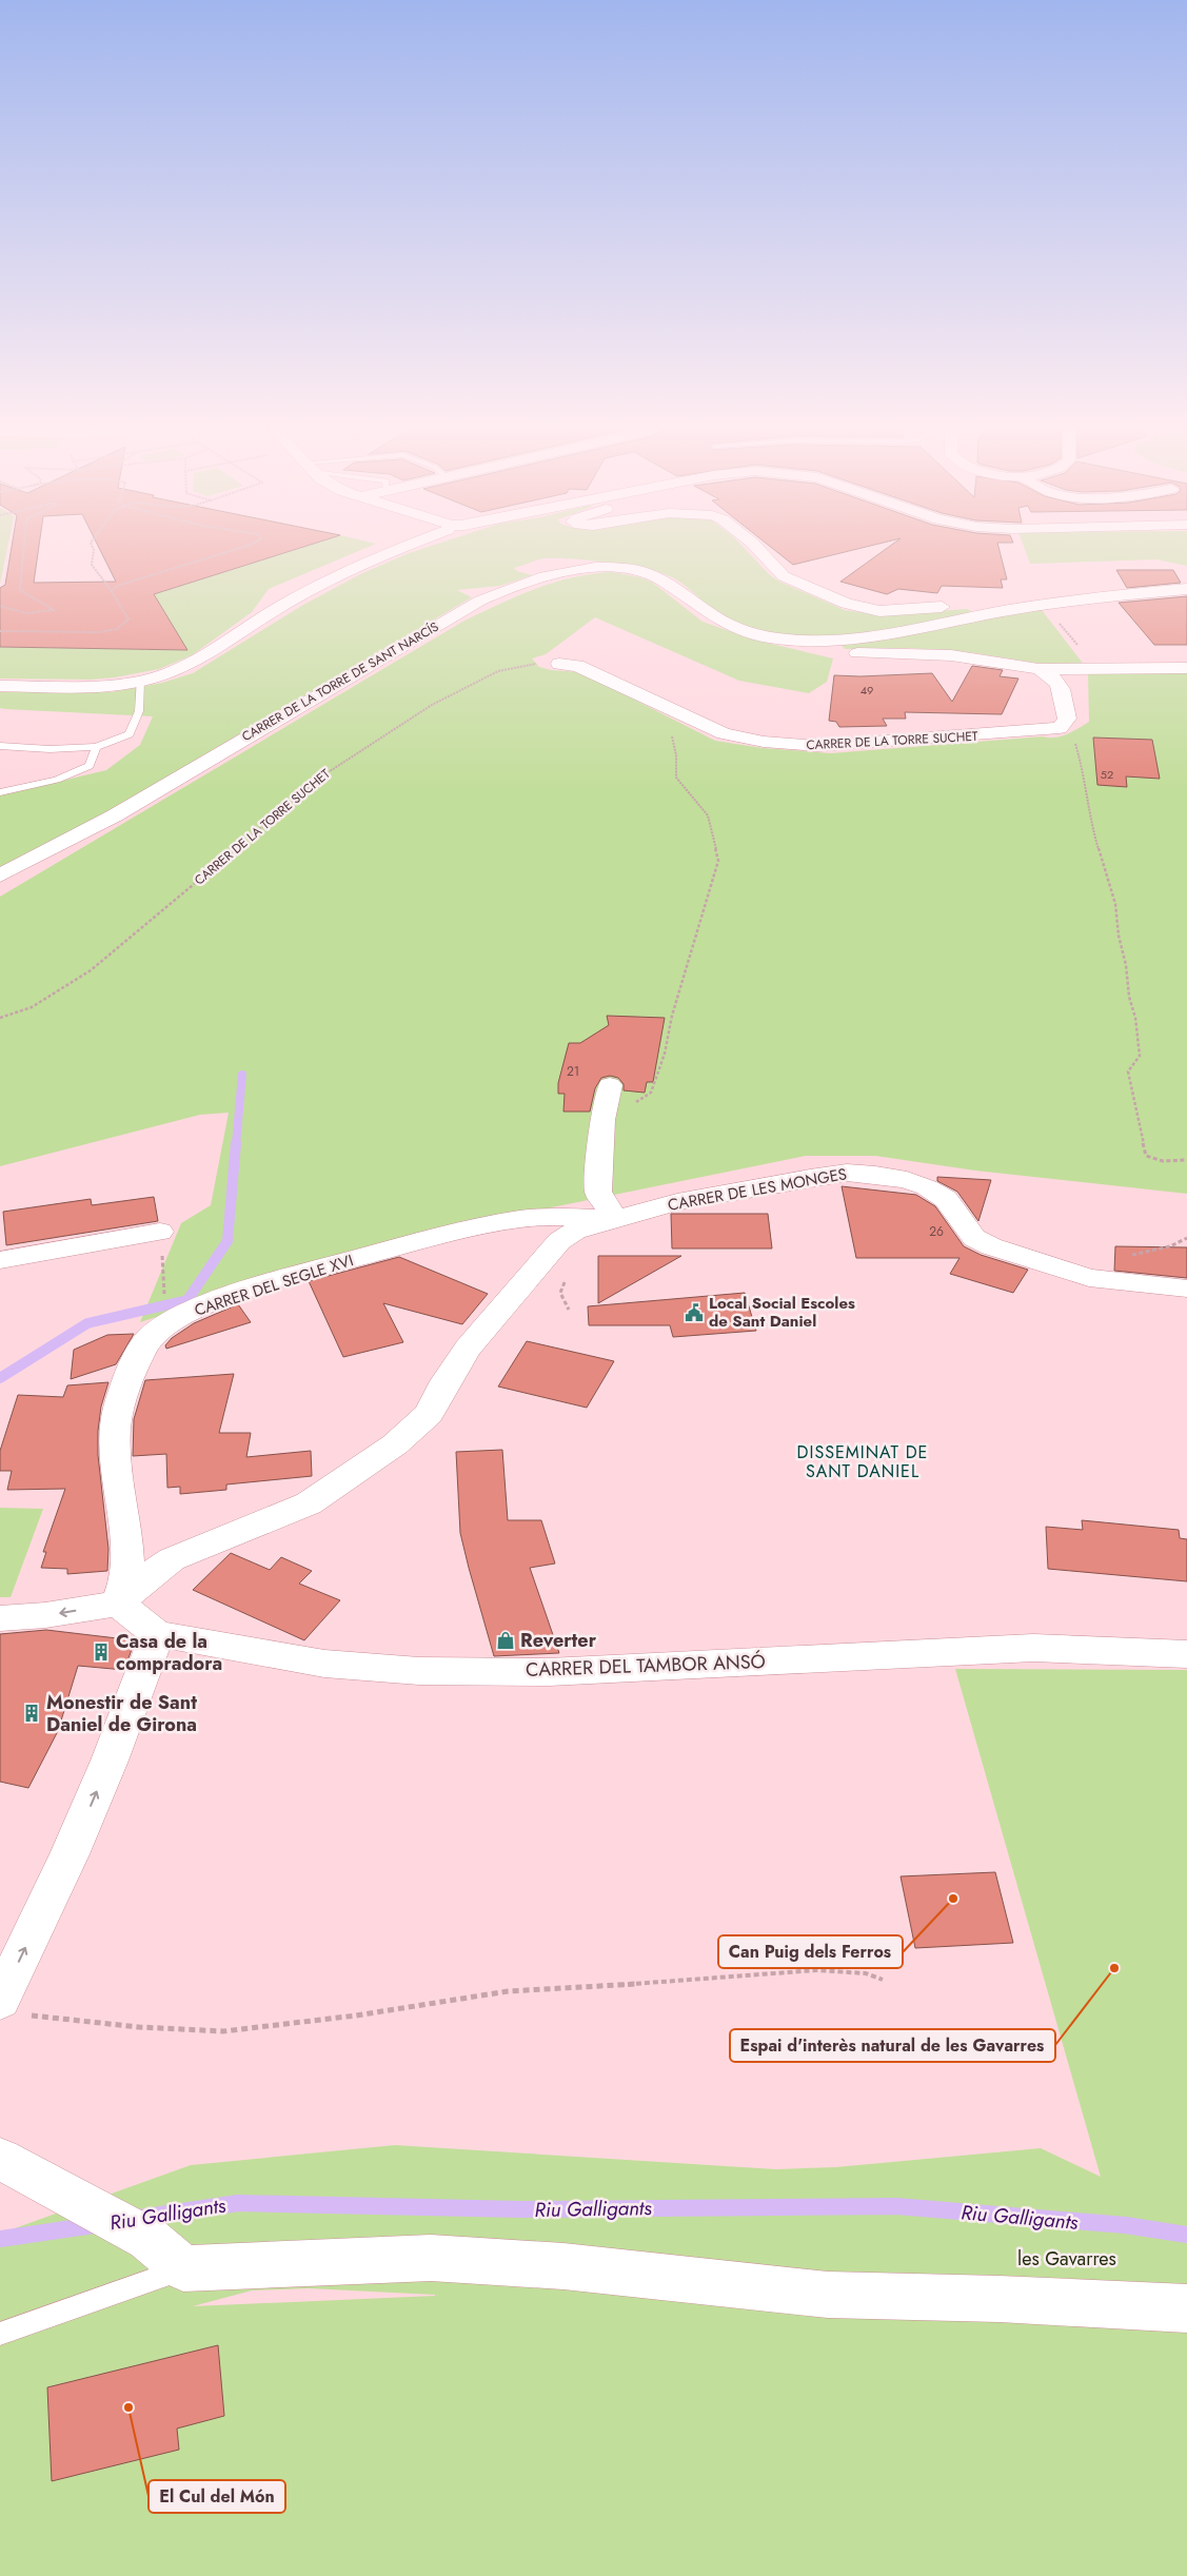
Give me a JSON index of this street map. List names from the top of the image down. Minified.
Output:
{"streets":{"street":["CARRER DE LA TORRE DE SANT NARCÍS","CARRER DE LA TORRE SUCHET","CARRER DE LES MONGES","CARRER DEL SEGLE XVI","CARRER DEL TAMBOR ANSÓ"]},"crossings":[["CARRER DE LES MONGES","CARRER DEL SEGLE XVI"],["CARRER DE LES MONGES","CARRER DEL TAMBOR ANSÓ"],["CARRER DEL SEGLE XVI","CARRER DEL TAMBOR ANSÓ"]],"districts":["DISSEMINAT DE SANT DANIEL"],"water":["Riu Galligants"],"parks":["les Gavarres"],"places":{"public building":["Local Social Escoles de Sant Daniel"],"shop":["Reverter"],"building":["Casa de la compradora","Monestir de Sant Daniel de Girona"],"other":["Can Puig dels Ferros","Espai d'interès natural de les Gavarres","El Cul del Món"]},"house_numbers":["49","52","21","26"]}
